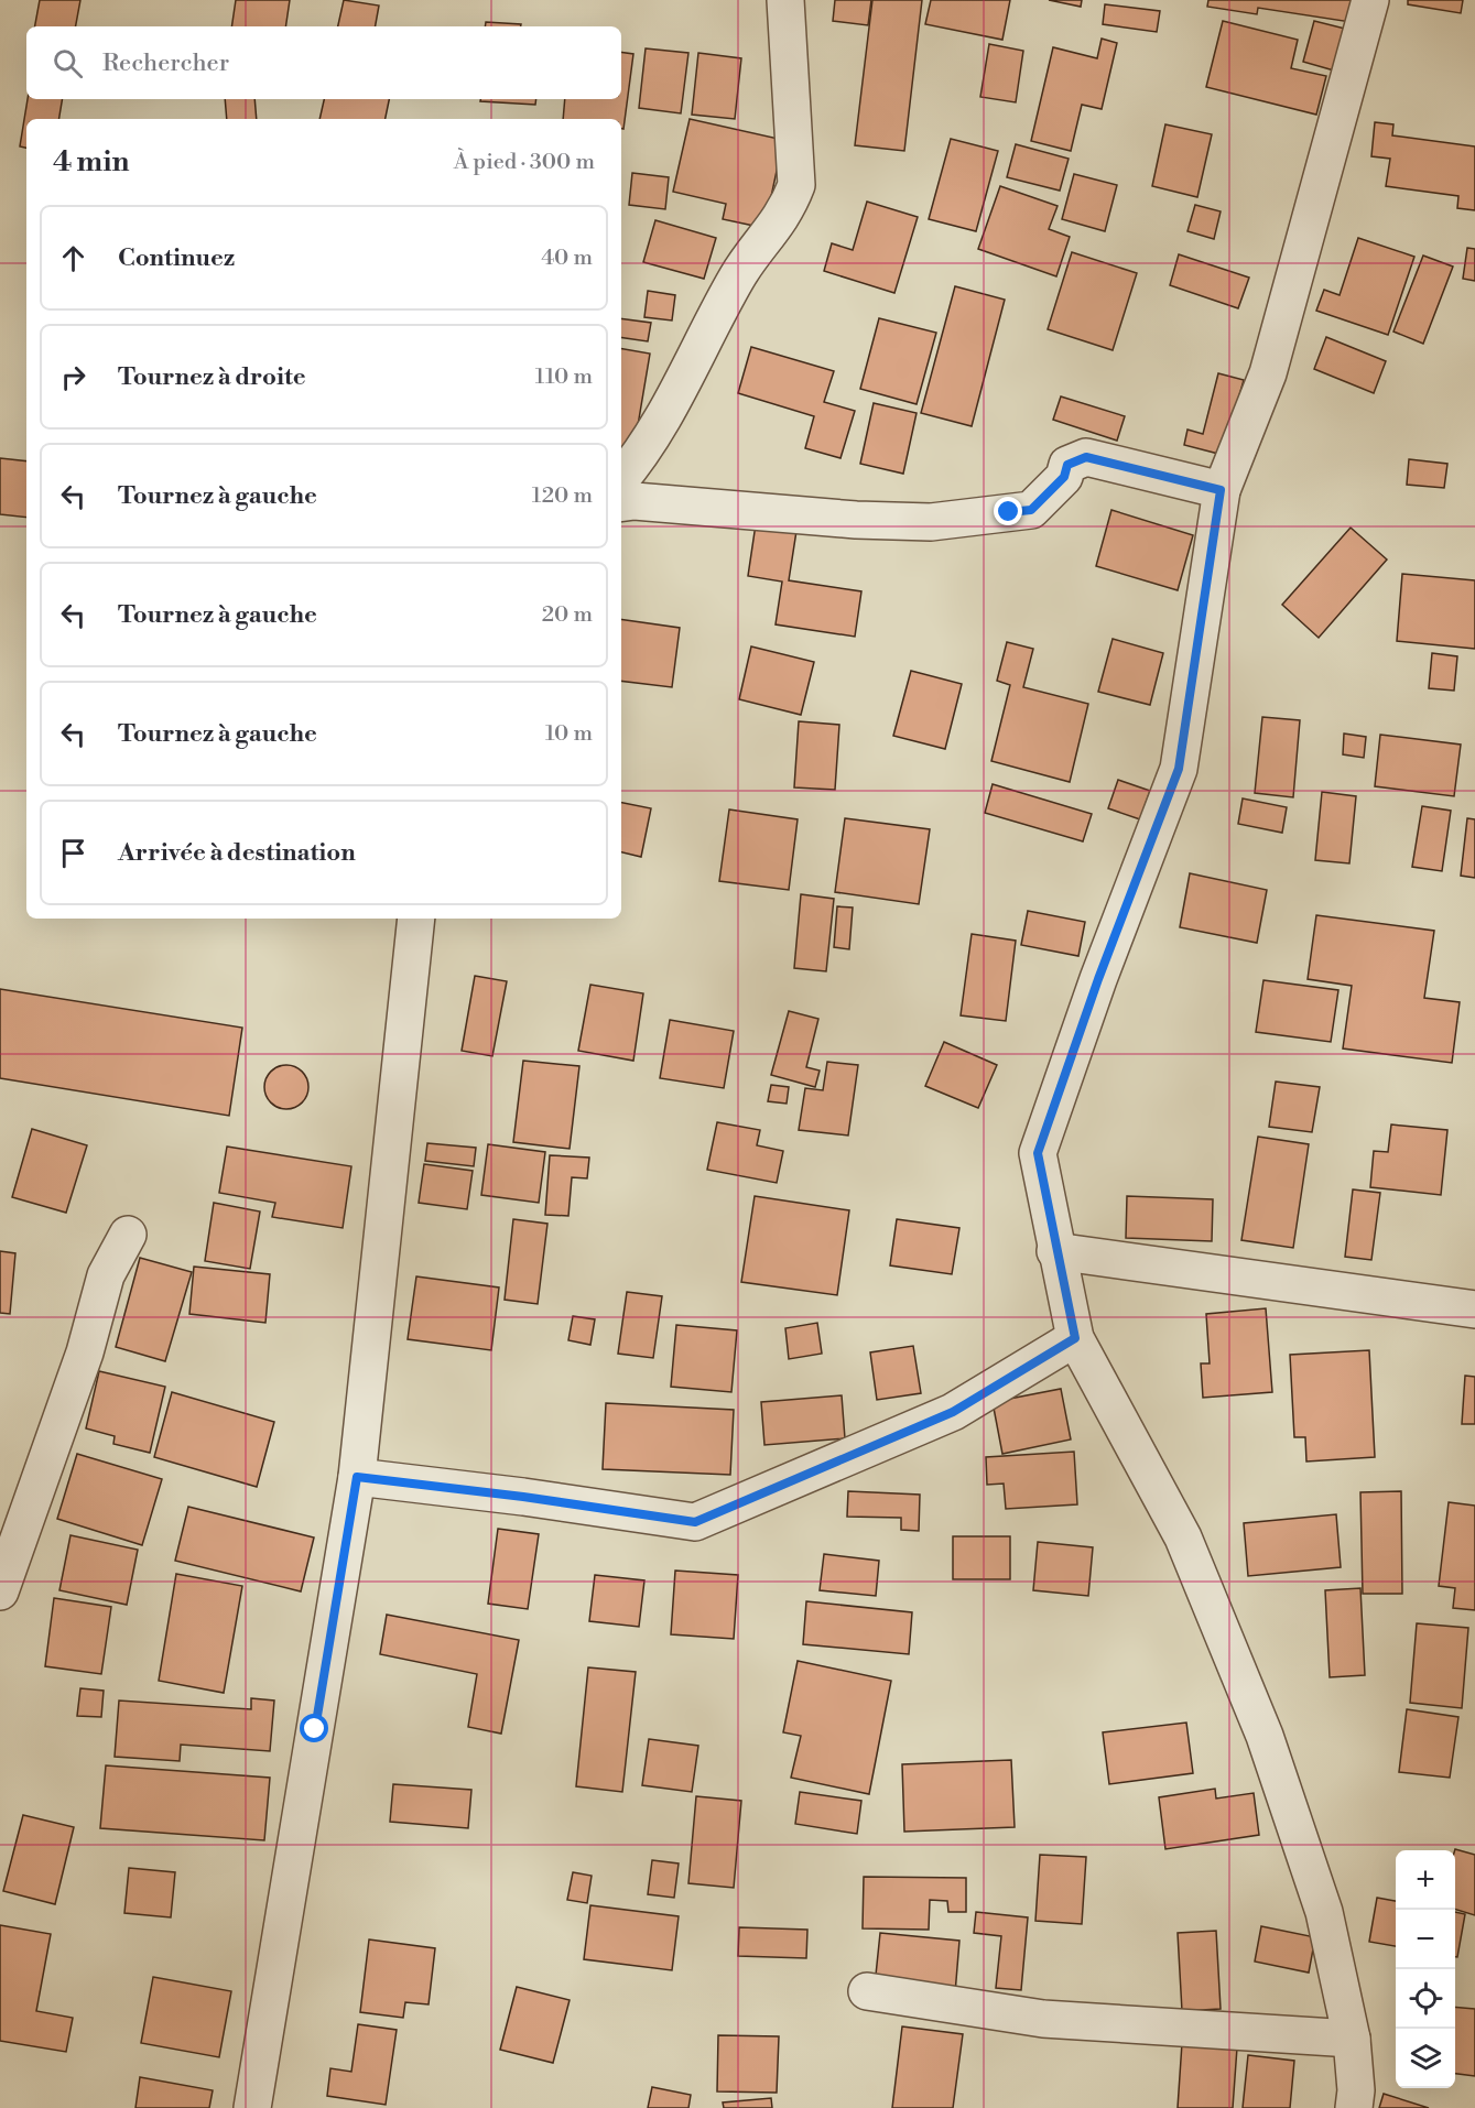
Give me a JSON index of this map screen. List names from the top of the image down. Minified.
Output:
{"page":{"search":"Rechercher","heading":["4 min","À pied · 300 m"],"list":[["Continuez","40 m"],["Tournez à droite","110 m"],["Tournez à gauche","120 m"],["Tournez à gauche","20 m"],["Tournez à gauche","10 m"],"Arrivée à destination"],"map_buttons":["+","−"]}}
